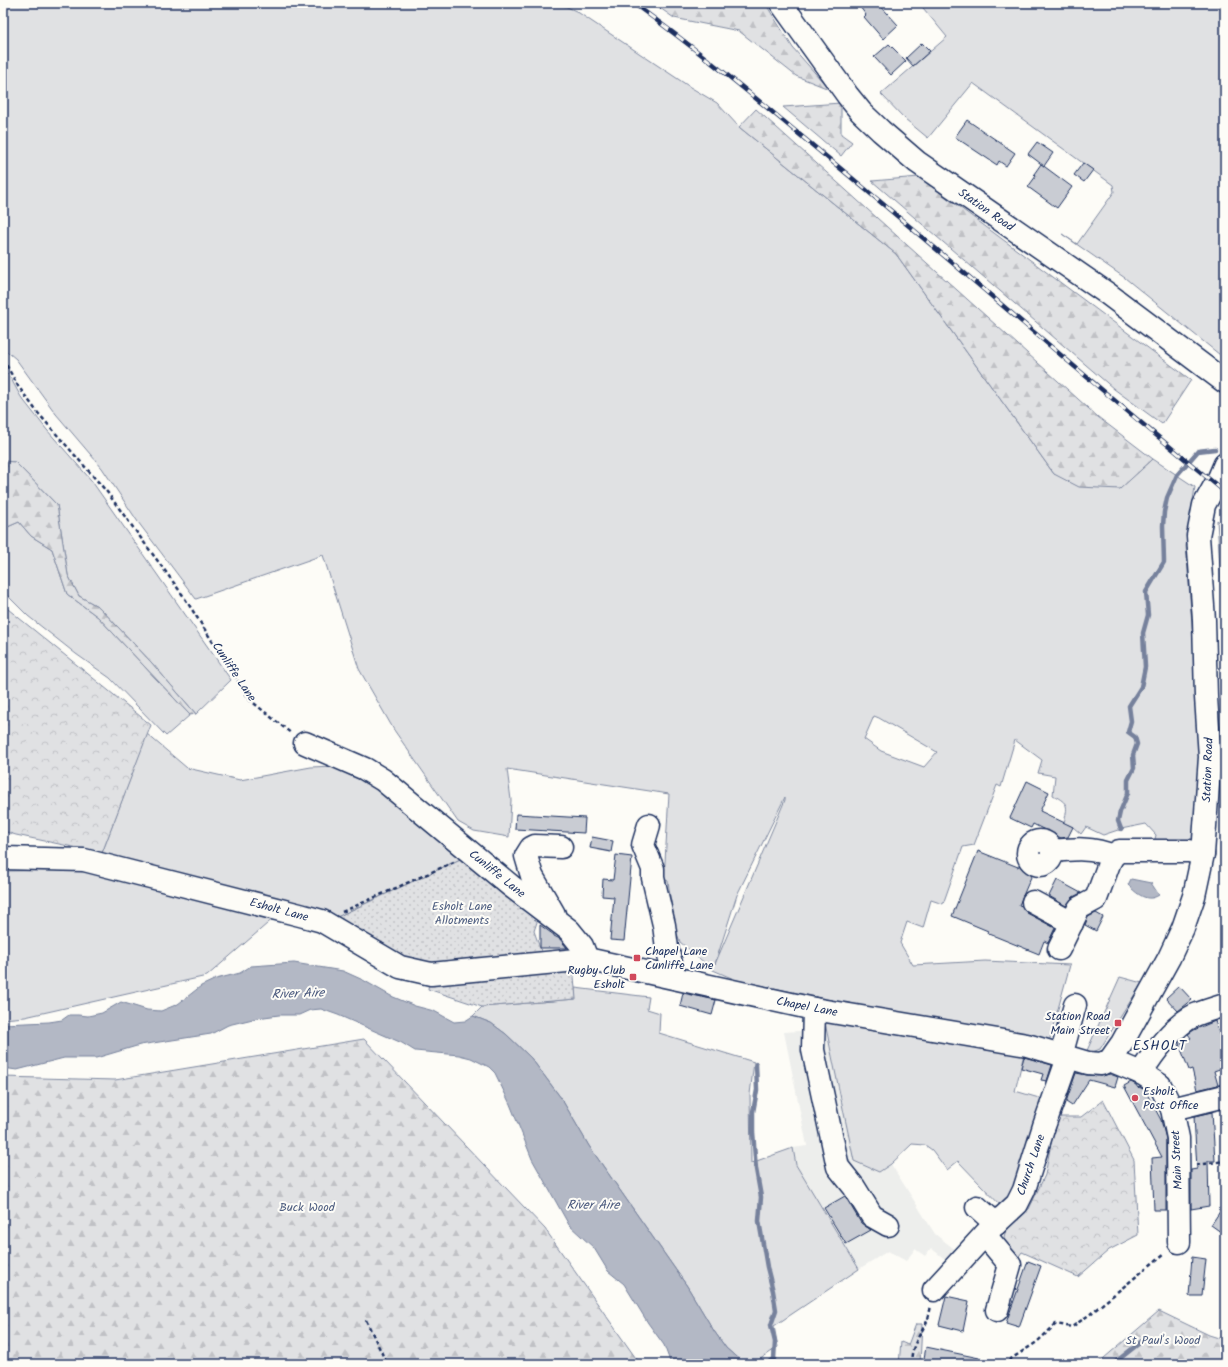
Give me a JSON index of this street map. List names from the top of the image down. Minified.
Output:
{"streets":{"street":["Station Road","Cunliffe Lane","Esholt Lane","Chapel Lane","Main Street","Church Lane"]},"crossings":[["Station Road","Main Street"],["Cunliffe Lane","Chapel Lane"],["Esholt Lane","Chapel Lane"],["Chapel Lane","Church Lane"]],"districts":["ESHOLT"],"water":["River Aire"],"parks":["Esholt Lane Allotments","Buck Wood","St Paul's Wood"],"places":{"transit":["Chapel Lane Cunliffe Lane","Rugby Club Esholt","Station Road Main Street"],"other":["Esholt Post Office"]}}
